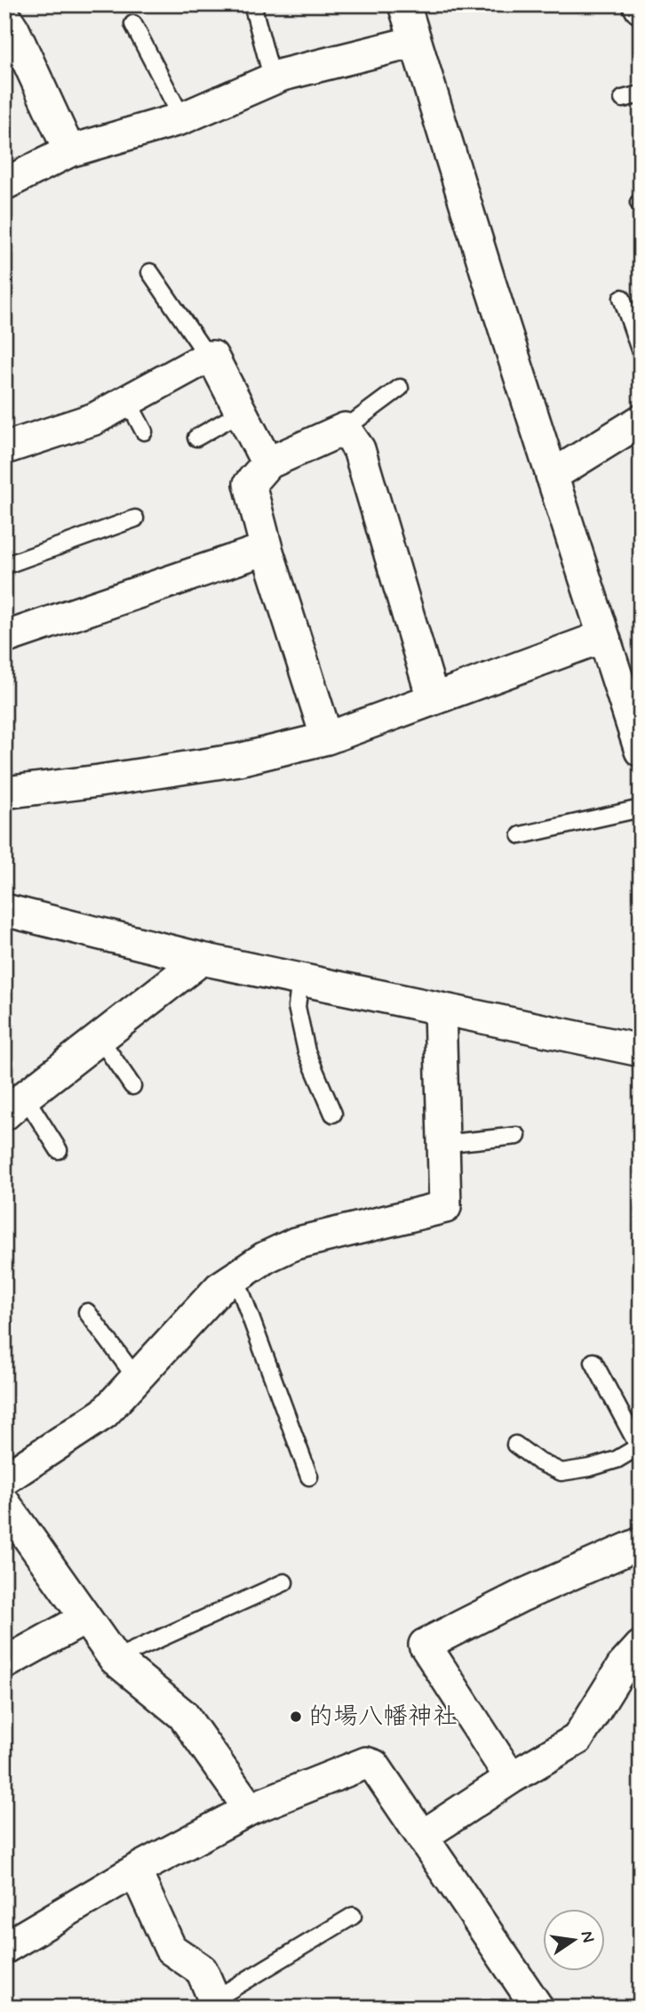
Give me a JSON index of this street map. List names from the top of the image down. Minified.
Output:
{"places":["的場八幡神社"],"north":"right"}
